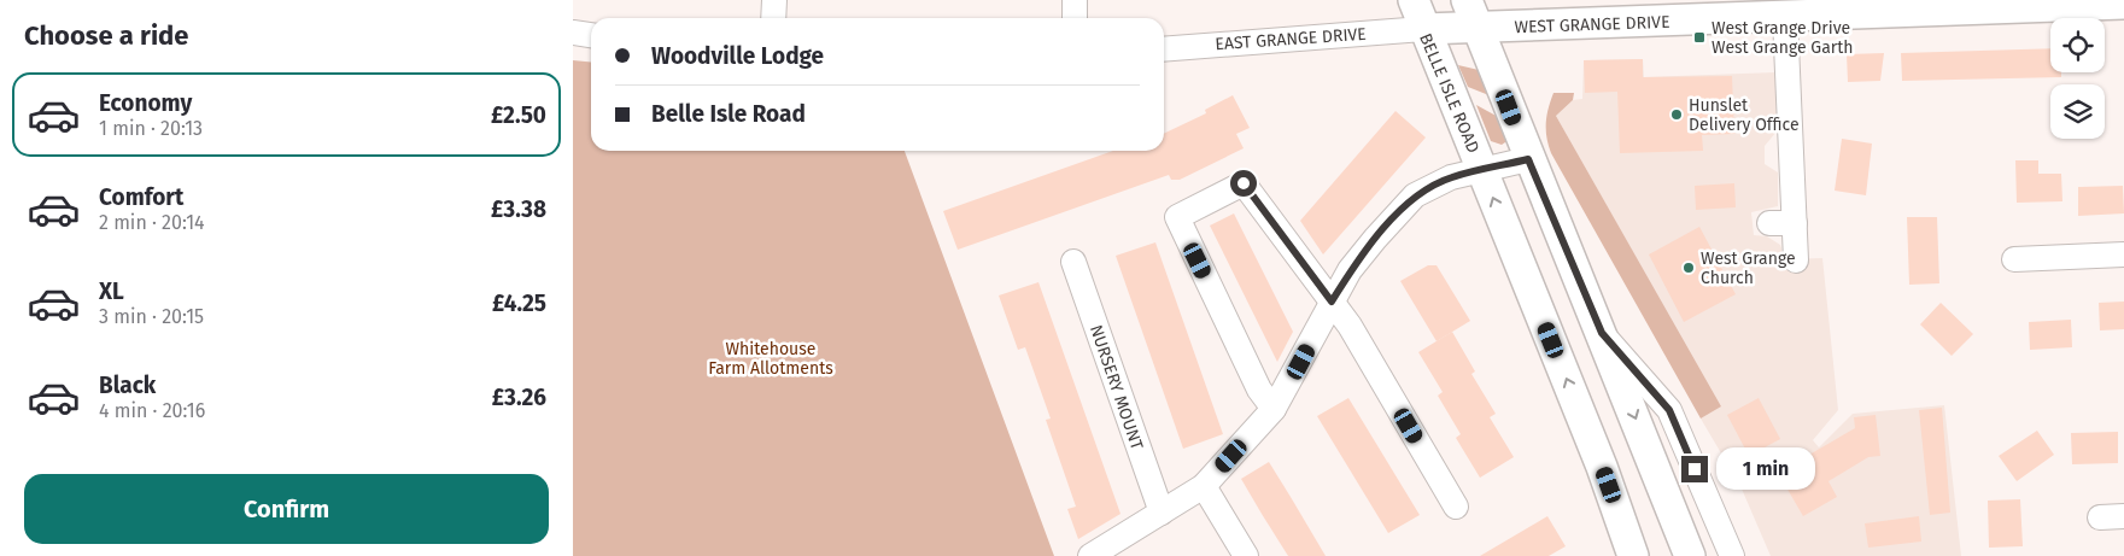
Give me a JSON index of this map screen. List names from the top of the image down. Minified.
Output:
{"streets":{"street":["WEST GRANGE DRIVE","EAST GRANGE DRIVE","BELLE ISLE ROAD","NURSERY MOUNT"]},"crossings":[["WEST GRANGE DRIVE","EAST GRANGE DRIVE"],["WEST GRANGE DRIVE","BELLE ISLE ROAD"],["EAST GRANGE DRIVE","BELLE ISLE ROAD"]],"parks":["Whitehouse Farm Allotments"],"places":{"transit":["West Grange Drive West Grange Garth"],"other":["Hunslet Delivery Office","West Grange Church"]},"page":{"heading":"Choose a ride","banner":["Woodville Lodge","Belle Isle Road"],"list":[{"name":"Economy","note":"1 min · 20:13","value":"£2.50"},{"name":"Comfort","note":"2 min · 20:14","value":"£3.38"},{"name":"XL","note":"3 min · 20:15","value":"£4.25"},{"name":"Black","note":"4 min · 20:16","value":"£3.26"}],"bubble":"1 min","buttons":"Confirm"}}
